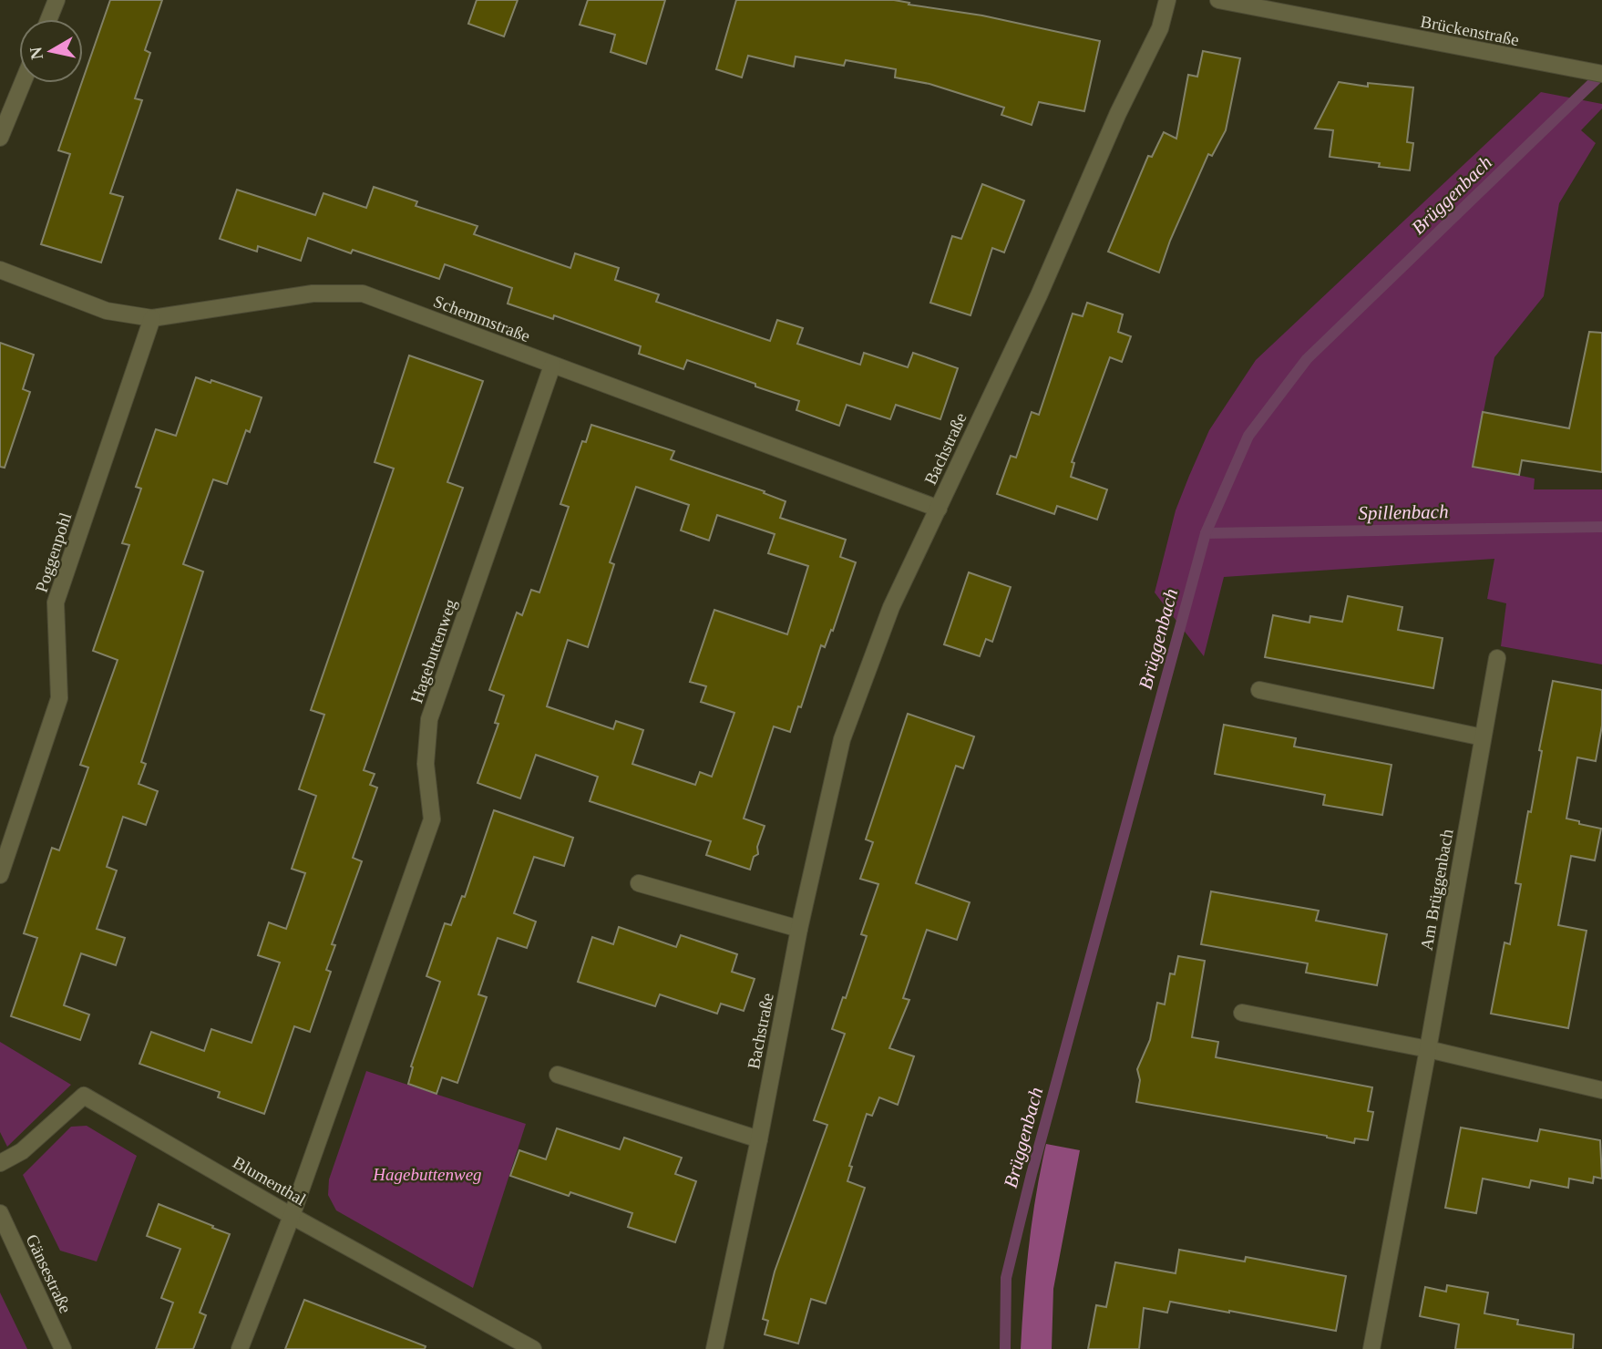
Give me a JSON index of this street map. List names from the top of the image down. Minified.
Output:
{"streets":{"street":["Brückenstraße","Schemmstraße","Bachstraße","Poggenpohl","Hagebuttenweg","Am Brüggenbach","Blumenthal","Gänsestraße"]},"crossings":[["Schemmstraße","Bachstraße"],["Schemmstraße","Poggenpohl"],["Schemmstraße","Hagebuttenweg"],["Hagebuttenweg","Blumenthal"]],"water":["Brüggenbach","Spillenbach"],"parks":["Hagebuttenweg"],"north":"left"}
